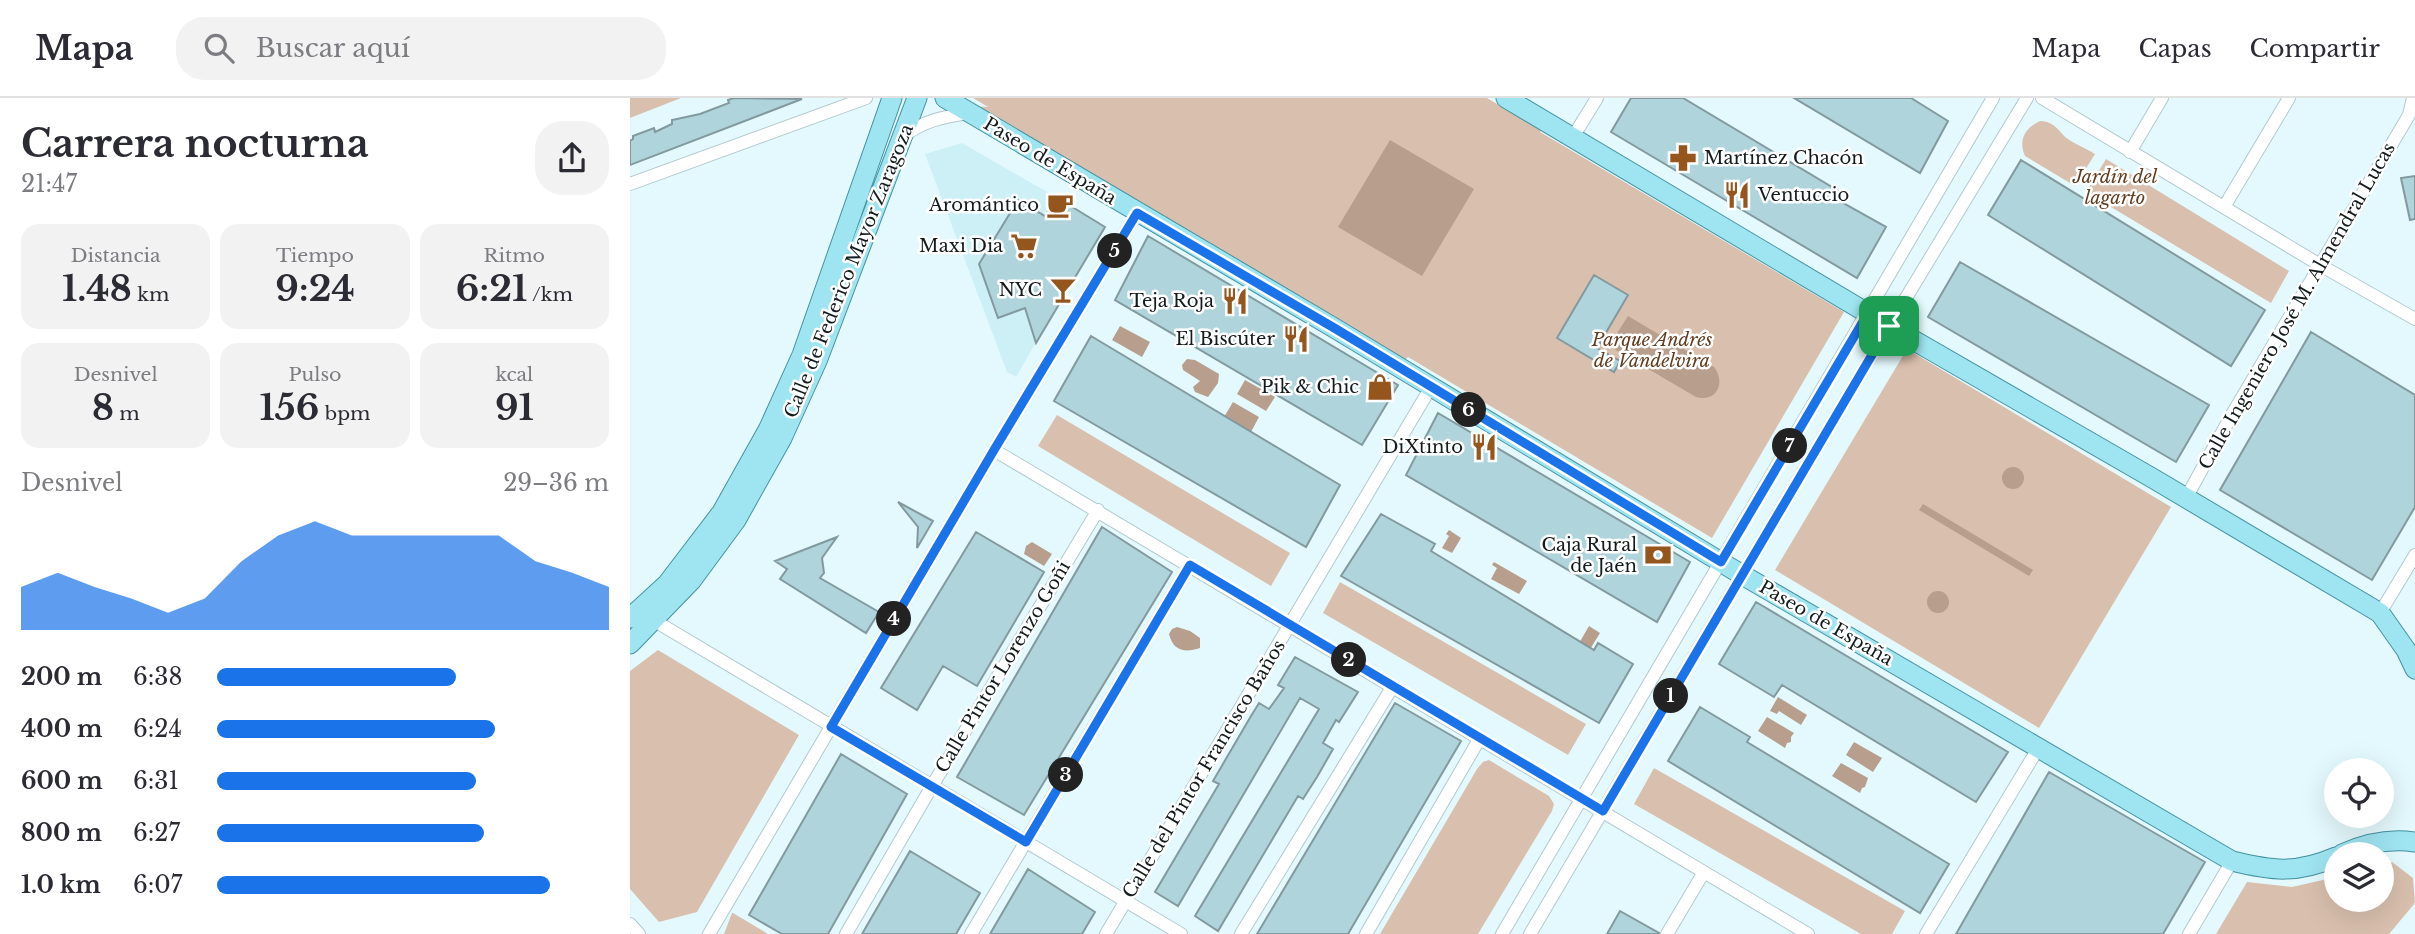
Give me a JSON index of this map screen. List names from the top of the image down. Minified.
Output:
{"streets":{"main road":["Paseo de España","Calle de Federico Mayor Zaragoza"],"street":["Calle Ingeniero José M. Almendral Lucas","Calle Pintor Lorenzo Goñi","Calle del Pintor Francisco Baños"]},"crossings":[["Paseo de España","Calle de Federico Mayor Zaragoza"],["Paseo de España","Calle del Pintor Francisco Baños"]],"parks":["Jardín del lagarto","Parque Andrés de Vandelvira"],"places":{"pharmacy":["Martínez Chacón"],"restaurant":["Ventuccio","Teja Roja","El Biscúter","DiXtinto"],"cafe":["Aromántico"],"supermarket":["Maxi Dia"],"bar":["NYC"],"shop":["Pik & Chic"],"bank":["Caja Rural de Jaén"]},"page":{"header":"Mapa","search":"Buscar aquí","nav":["Mapa","Capas","Compartir"],"heading":["Carrera nocturna","21:47"],"stats":[["Distancia","1.48 km"],["Tiempo","9:24"],["Ritmo","6:21 /km"],["Desnivel","8 m"],["Pulso","156 bpm"],["kcal","91"]],"pins":["5","6","7","4","2","1","3"],"chart":["Desnivel","29–36 m"],"list":[{"name":"200 m","note":"6:38"},{"name":"400 m","note":"6:24"},{"name":"600 m","note":"6:31"},{"name":"800 m","note":"6:27"},{"name":"1.0 km","note":"6:07"}]}}
